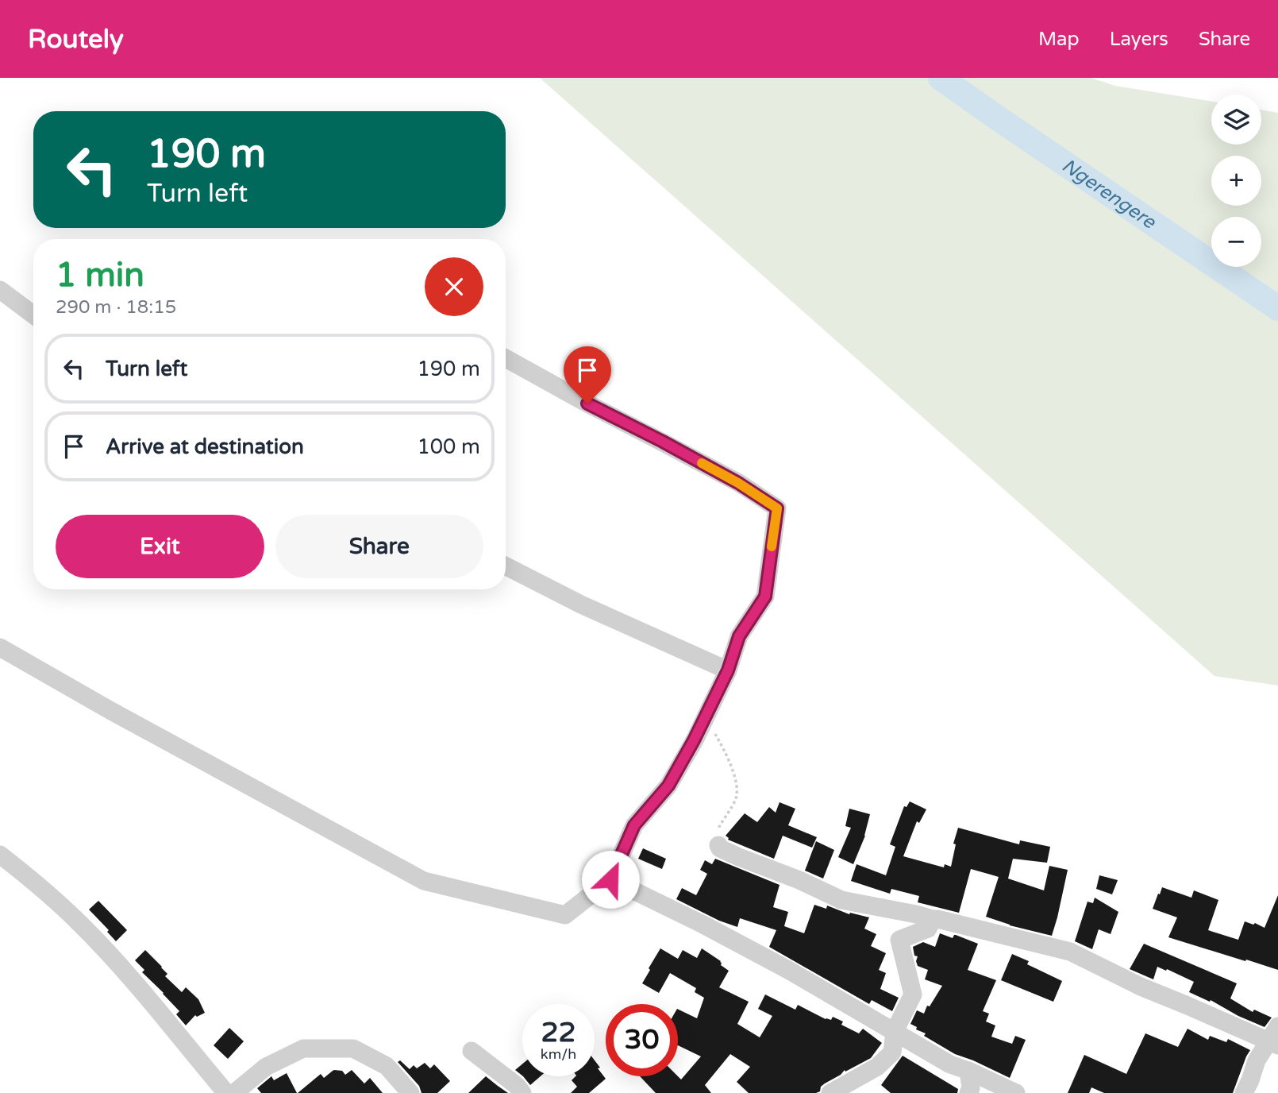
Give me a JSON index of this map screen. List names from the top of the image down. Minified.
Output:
{"water":["Ngerengere"],"page":{"header":"Routely","nav":["Map","Layers","Share"],"map_buttons":["+","−"],"turn":["190 m","Turn left"],"heading":["1 min","290 m · 18:15"],"list":[{"name":"Turn left","value":"190 m"},{"name":"Arrive at destination","value":"100 m"}],"buttons":["Exit","Share"],"speed":"22 km/h","limit":"30"}}
